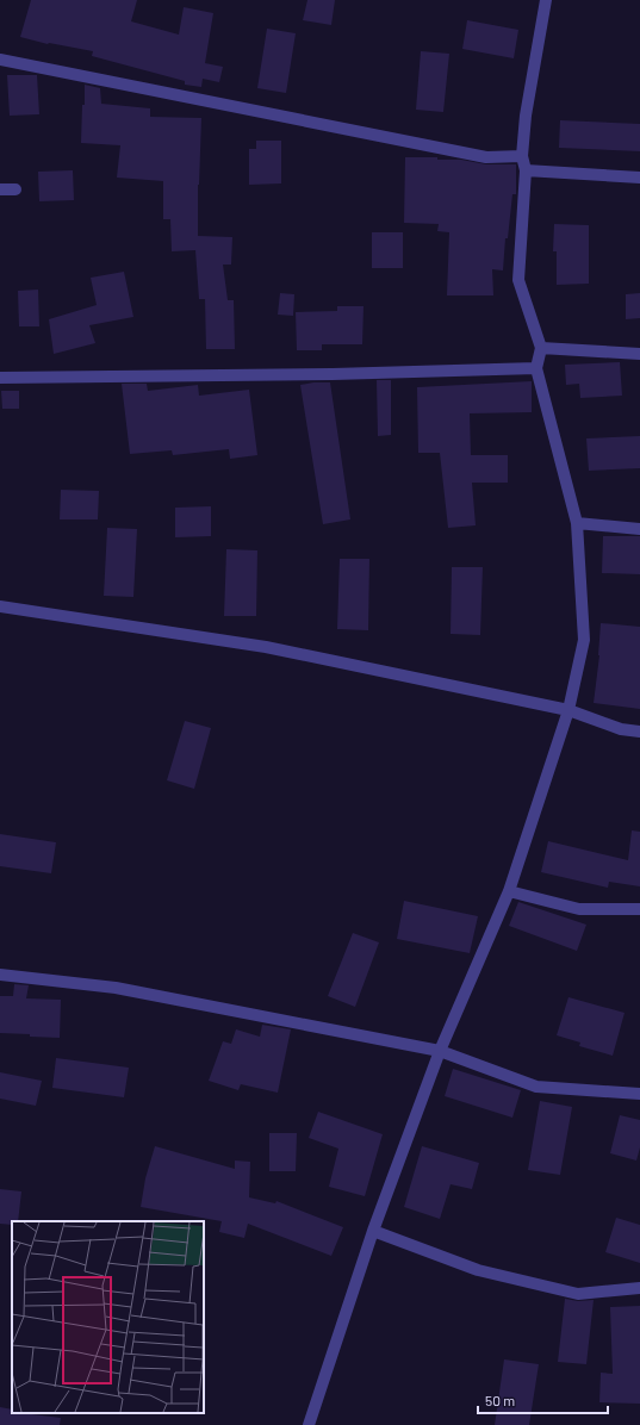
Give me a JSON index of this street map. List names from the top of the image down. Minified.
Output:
{"scale_bar":"50 m"}
